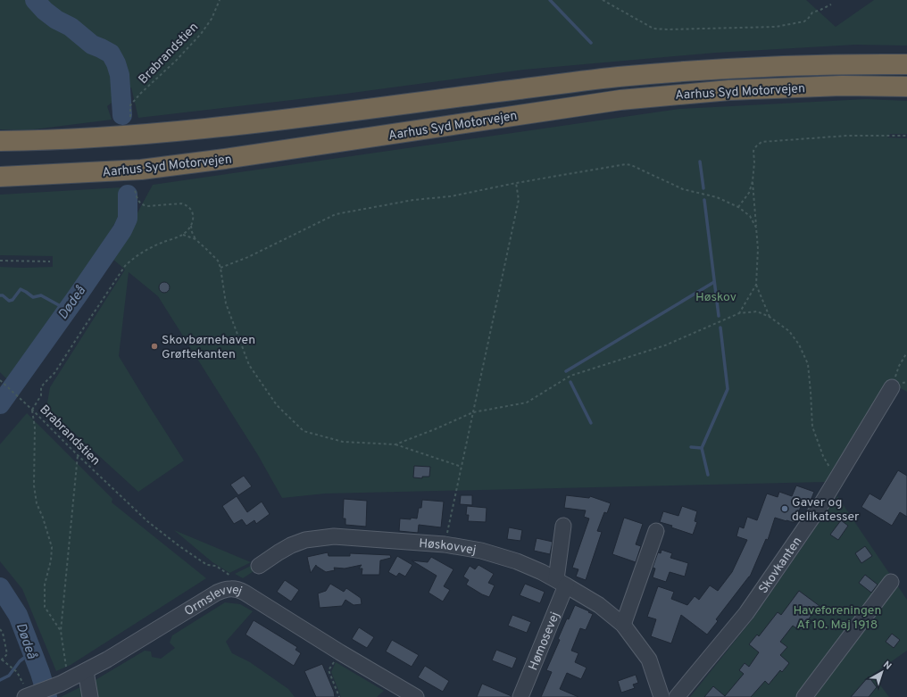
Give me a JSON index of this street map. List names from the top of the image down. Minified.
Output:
{"streets":{"highway":["Aarhus Syd Motorvejen"],"street":["Høskovvej","Skovkanten","Ormslevvej","Hømosevej"],"path":["Brabrandstien"]},"crossings":[["Brabrandstien","Ormslevvej"],["Høskovvej","Hømosevej"]],"water":["Dødeå"],"parks":["Høskov","Haveforeningen Af 10. Maj 1918"],"places":["Skovbørnehaven Grøftekanten","Gaver og delikatesser"],"north":"top right"}
